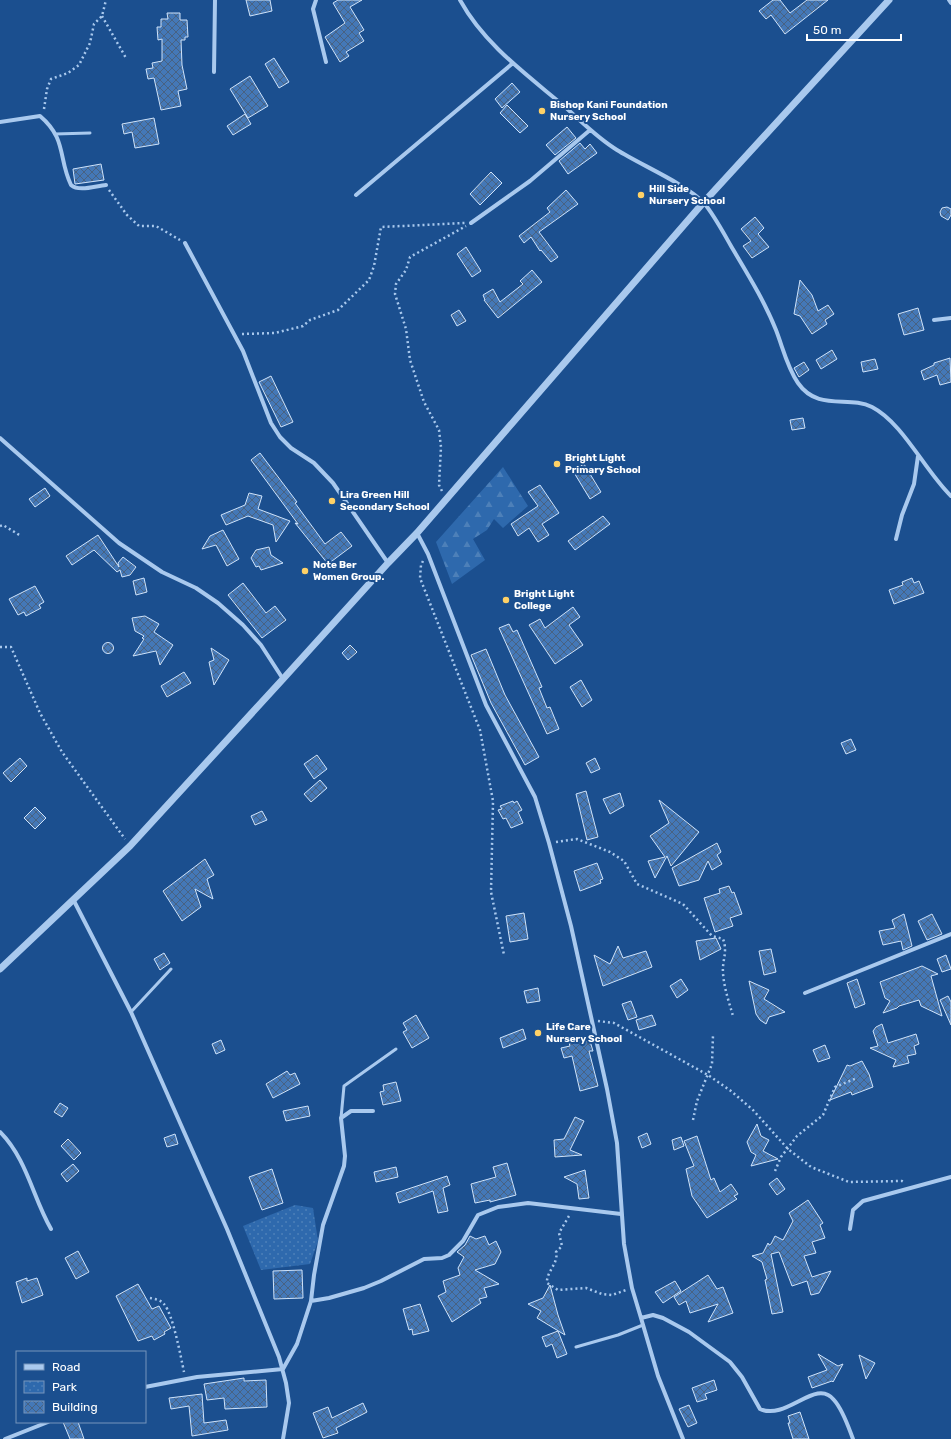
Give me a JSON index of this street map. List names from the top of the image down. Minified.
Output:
{"places":["Bishop Kani Foundation Nursery School","Hill Side Nursery School","Bright Light Primary School","Lira Green Hill Secondary School","Note Ber Women Group.","Bright Light College","Life Care Nursery School"],"legend":["Road","Park","Building"],"scale_bar":"50 m"}
